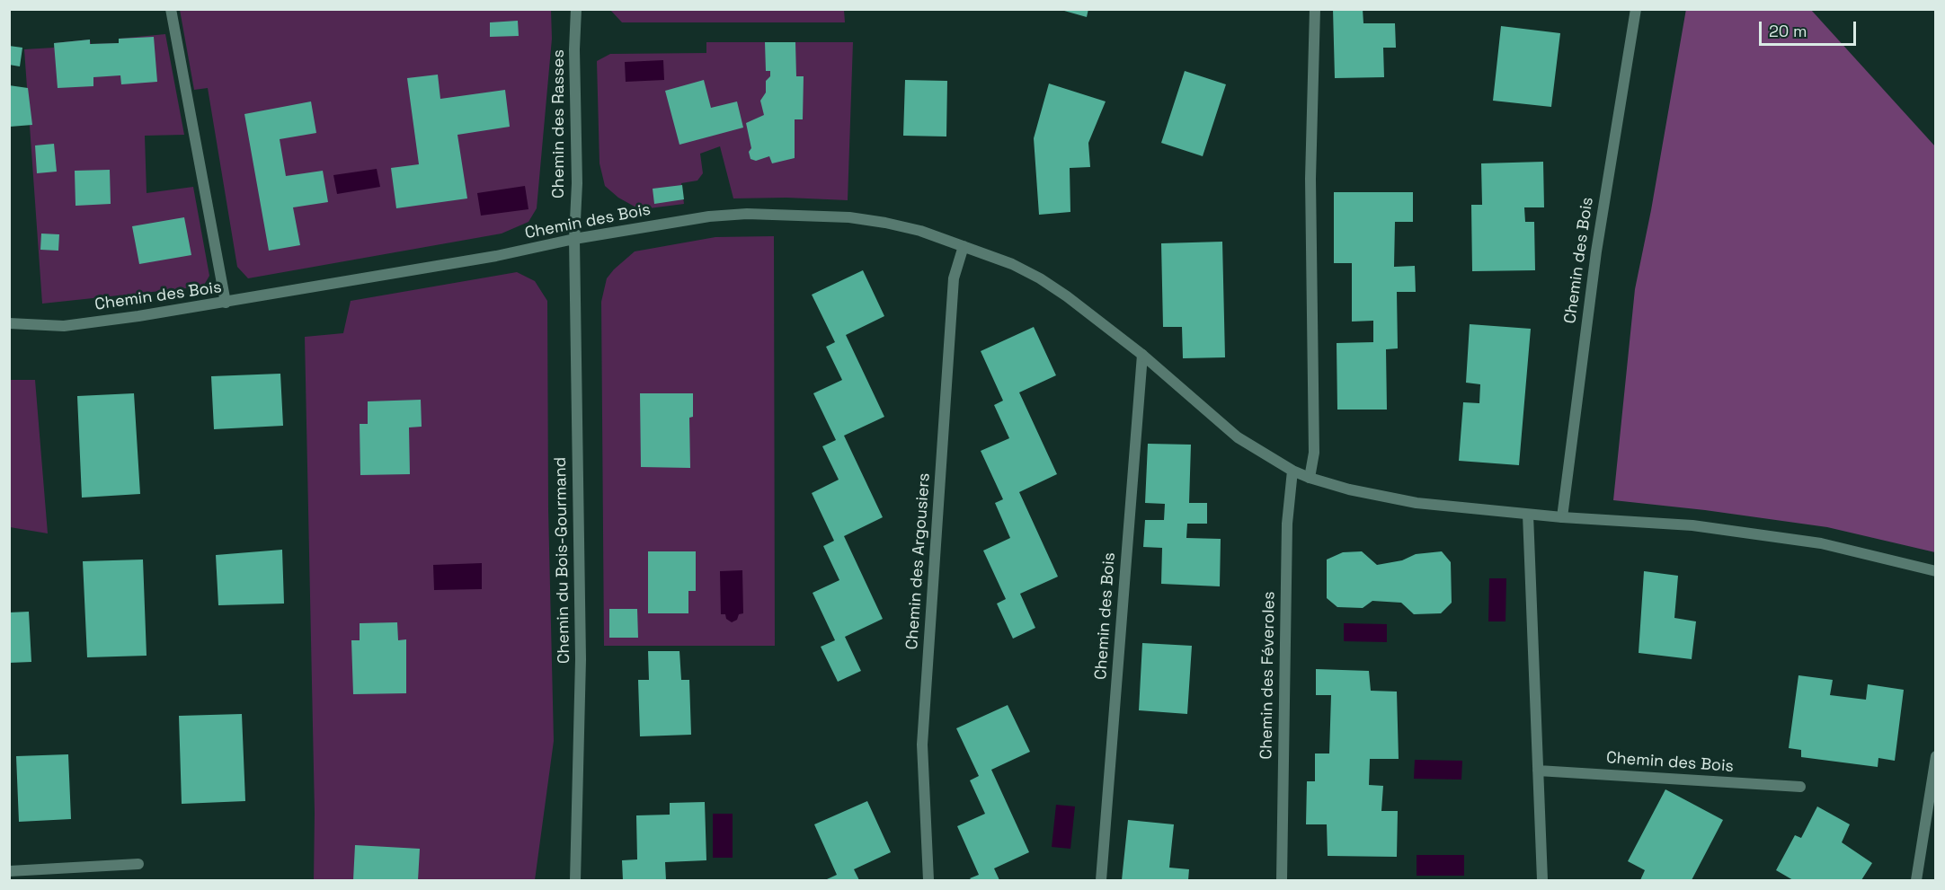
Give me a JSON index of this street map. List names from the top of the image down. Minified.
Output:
{"streets":{"street":["Chemin des Rasses","Chemin des Bois","Chemin du Bois-Gourmand","Chemin des Argousiers","Chemin des Féveroles"]},"crossings":[["Chemin des Rasses","Chemin des Bois"],["Chemin des Rasses","Chemin du Bois-Gourmand"],["Chemin des Bois","Chemin du Bois-Gourmand"],["Chemin des Bois","Chemin des Argousiers"],["Chemin des Bois","Chemin des Féveroles"]],"scale_bar":"20 m"}
